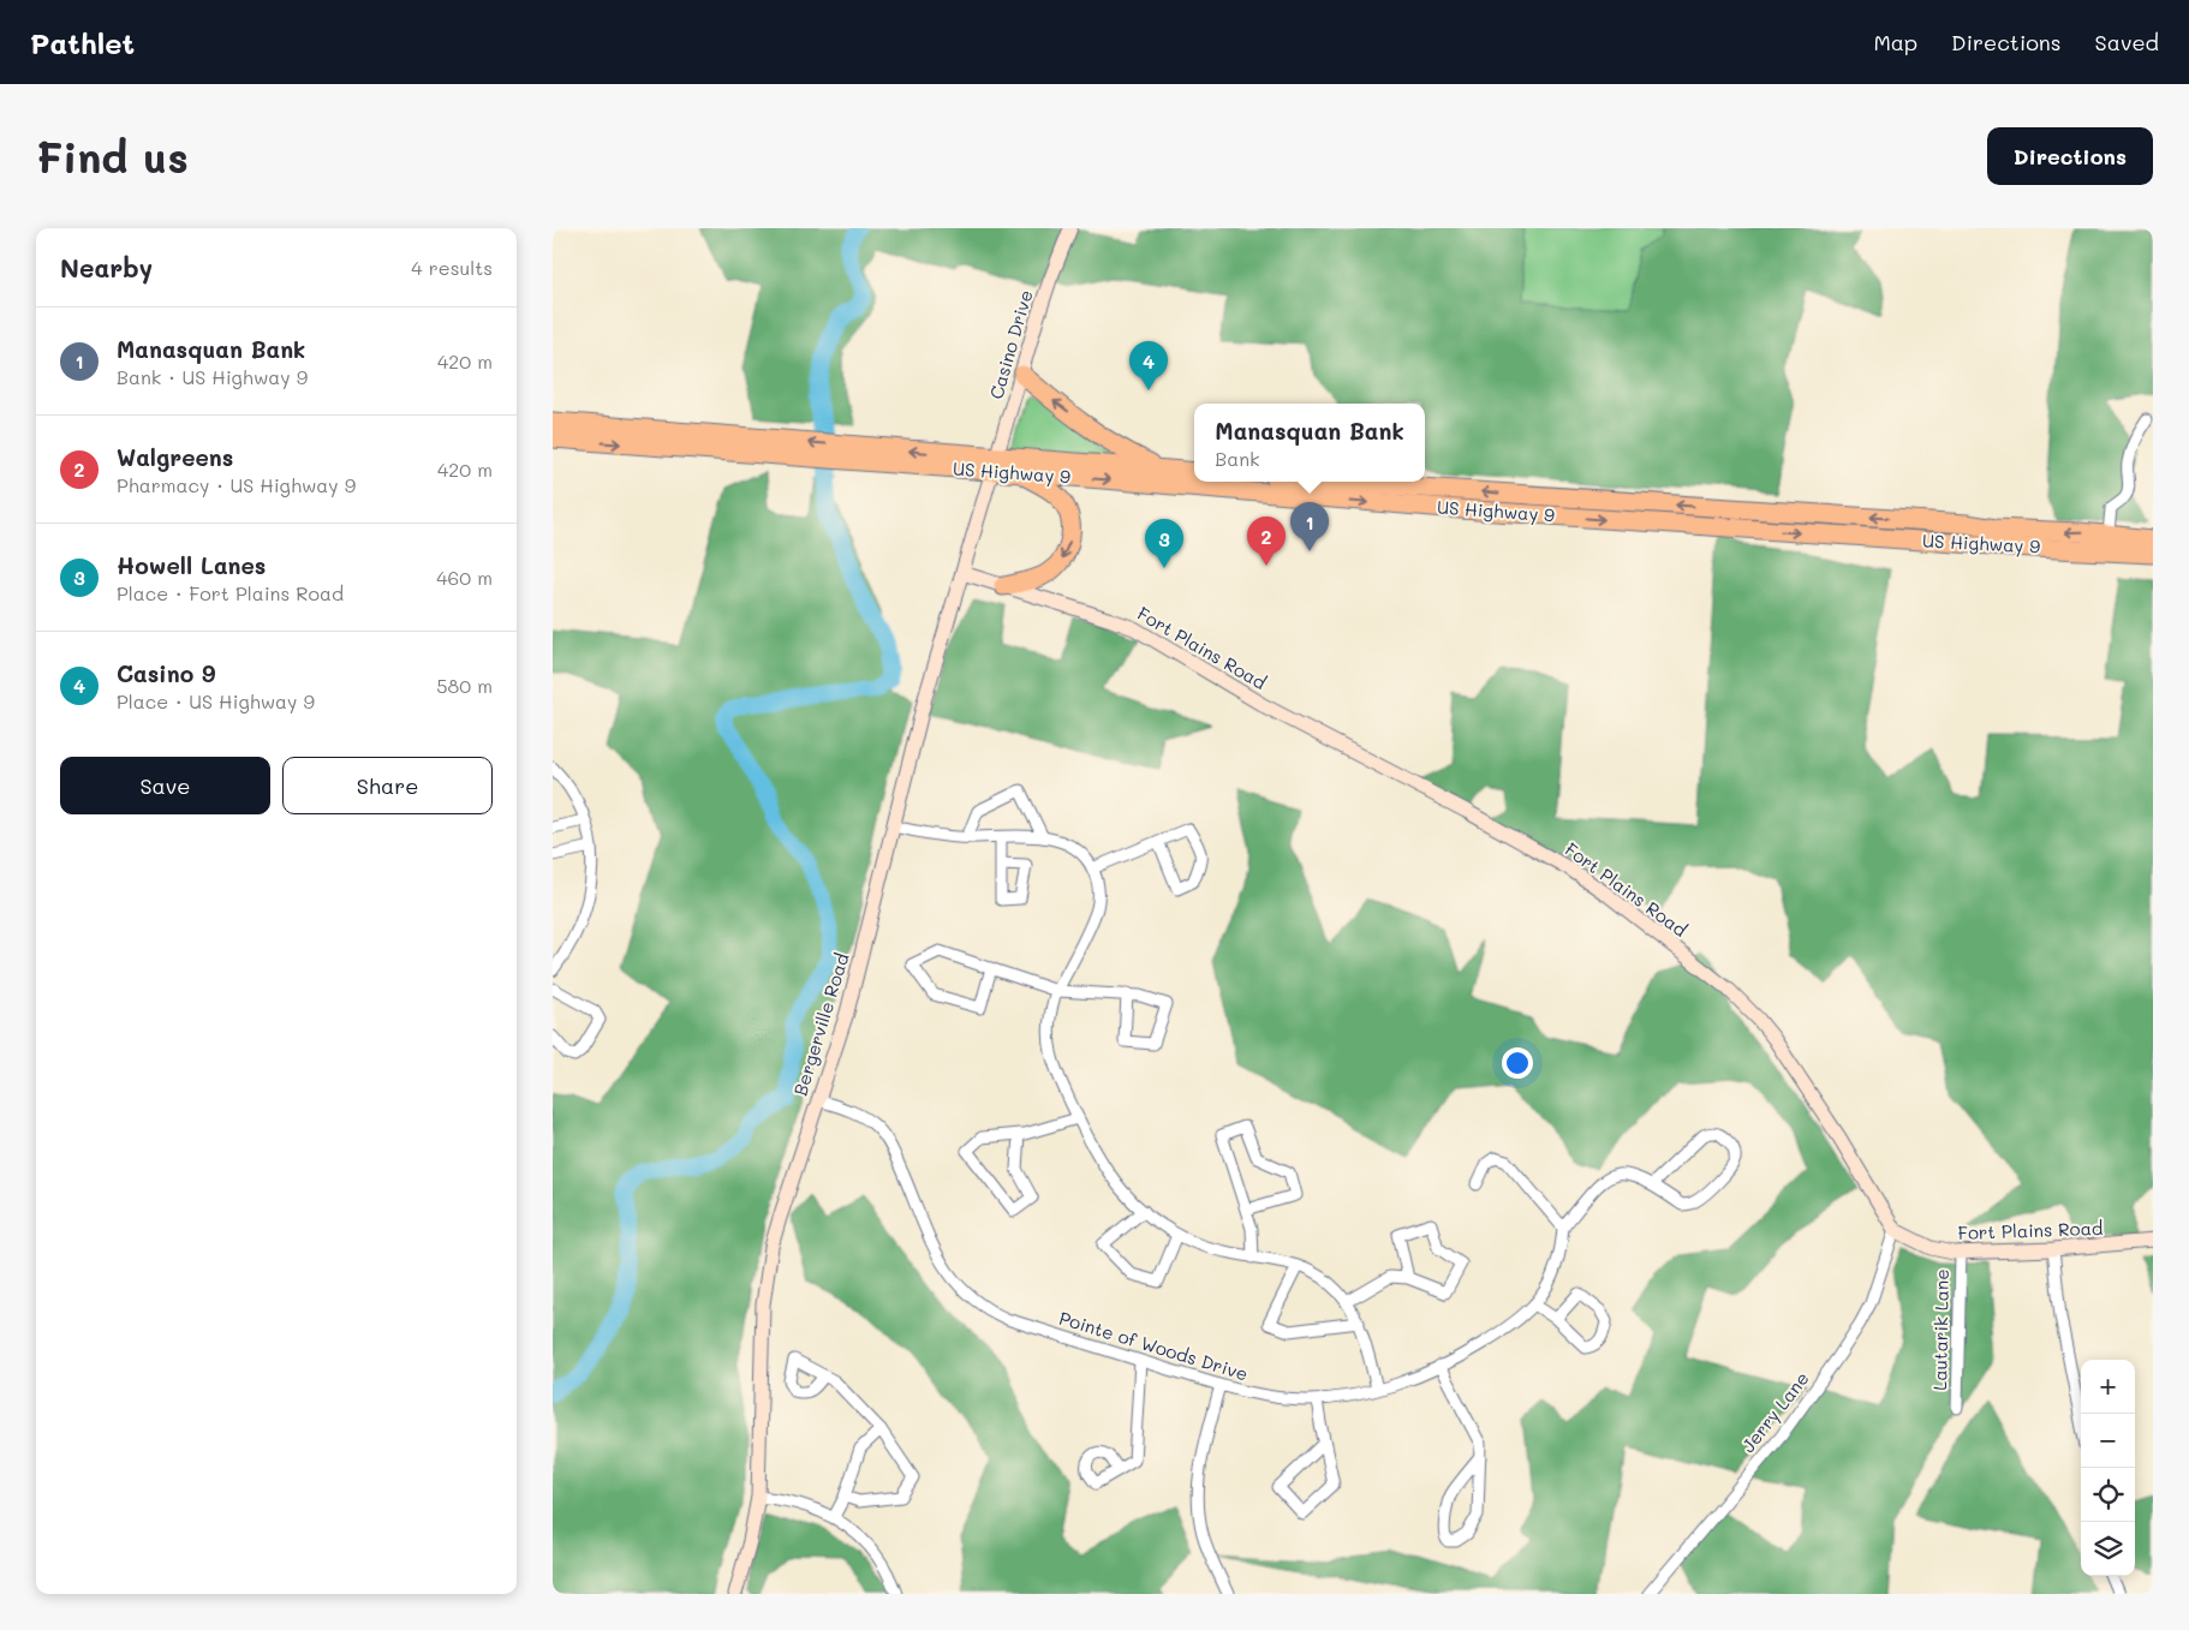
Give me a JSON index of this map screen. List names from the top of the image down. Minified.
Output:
{"streets":{"highway":["US Highway 9"],"street":["Casino Drive","Fort Plains Road","Bergerville Road","Lautarik Lane","Pointe of Woods Drive","Jerry Lane"]},"crossings":[["Casino Drive","US Highway 9"],["Casino Drive","Bergerville Road"],["US Highway 9","Bergerville Road"],["Fort Plains Road","Bergerville Road"],["Fort Plains Road","Lautarik Lane"],["Fort Plains Road","Jerry Lane"],["Bergerville Road","Pointe of Woods Drive"]],"page":{"header":"Pathlet","nav":["Map","Directions","Saved"],"buttons":["Directions",["Save","Share"]],"title":"Find us","heading":["Nearby","4 results"],"list":[{"mark":"1","name":"Manasquan Bank","note":"Bank · US Highway 9","value":"420 m"},{"mark":"2","name":"Walgreens","note":"Pharmacy · US Highway 9","value":"420 m"},{"mark":"3","name":"Howell Lanes","note":"Place · Fort Plains Road","value":"460 m"},{"mark":"4","name":"Casino 9","note":"Place · US Highway 9","value":"580 m"}],"pins":["4","1","2","3"],"popup":["Manasquan Bank","Bank"],"map_buttons":["+","−"]}}
